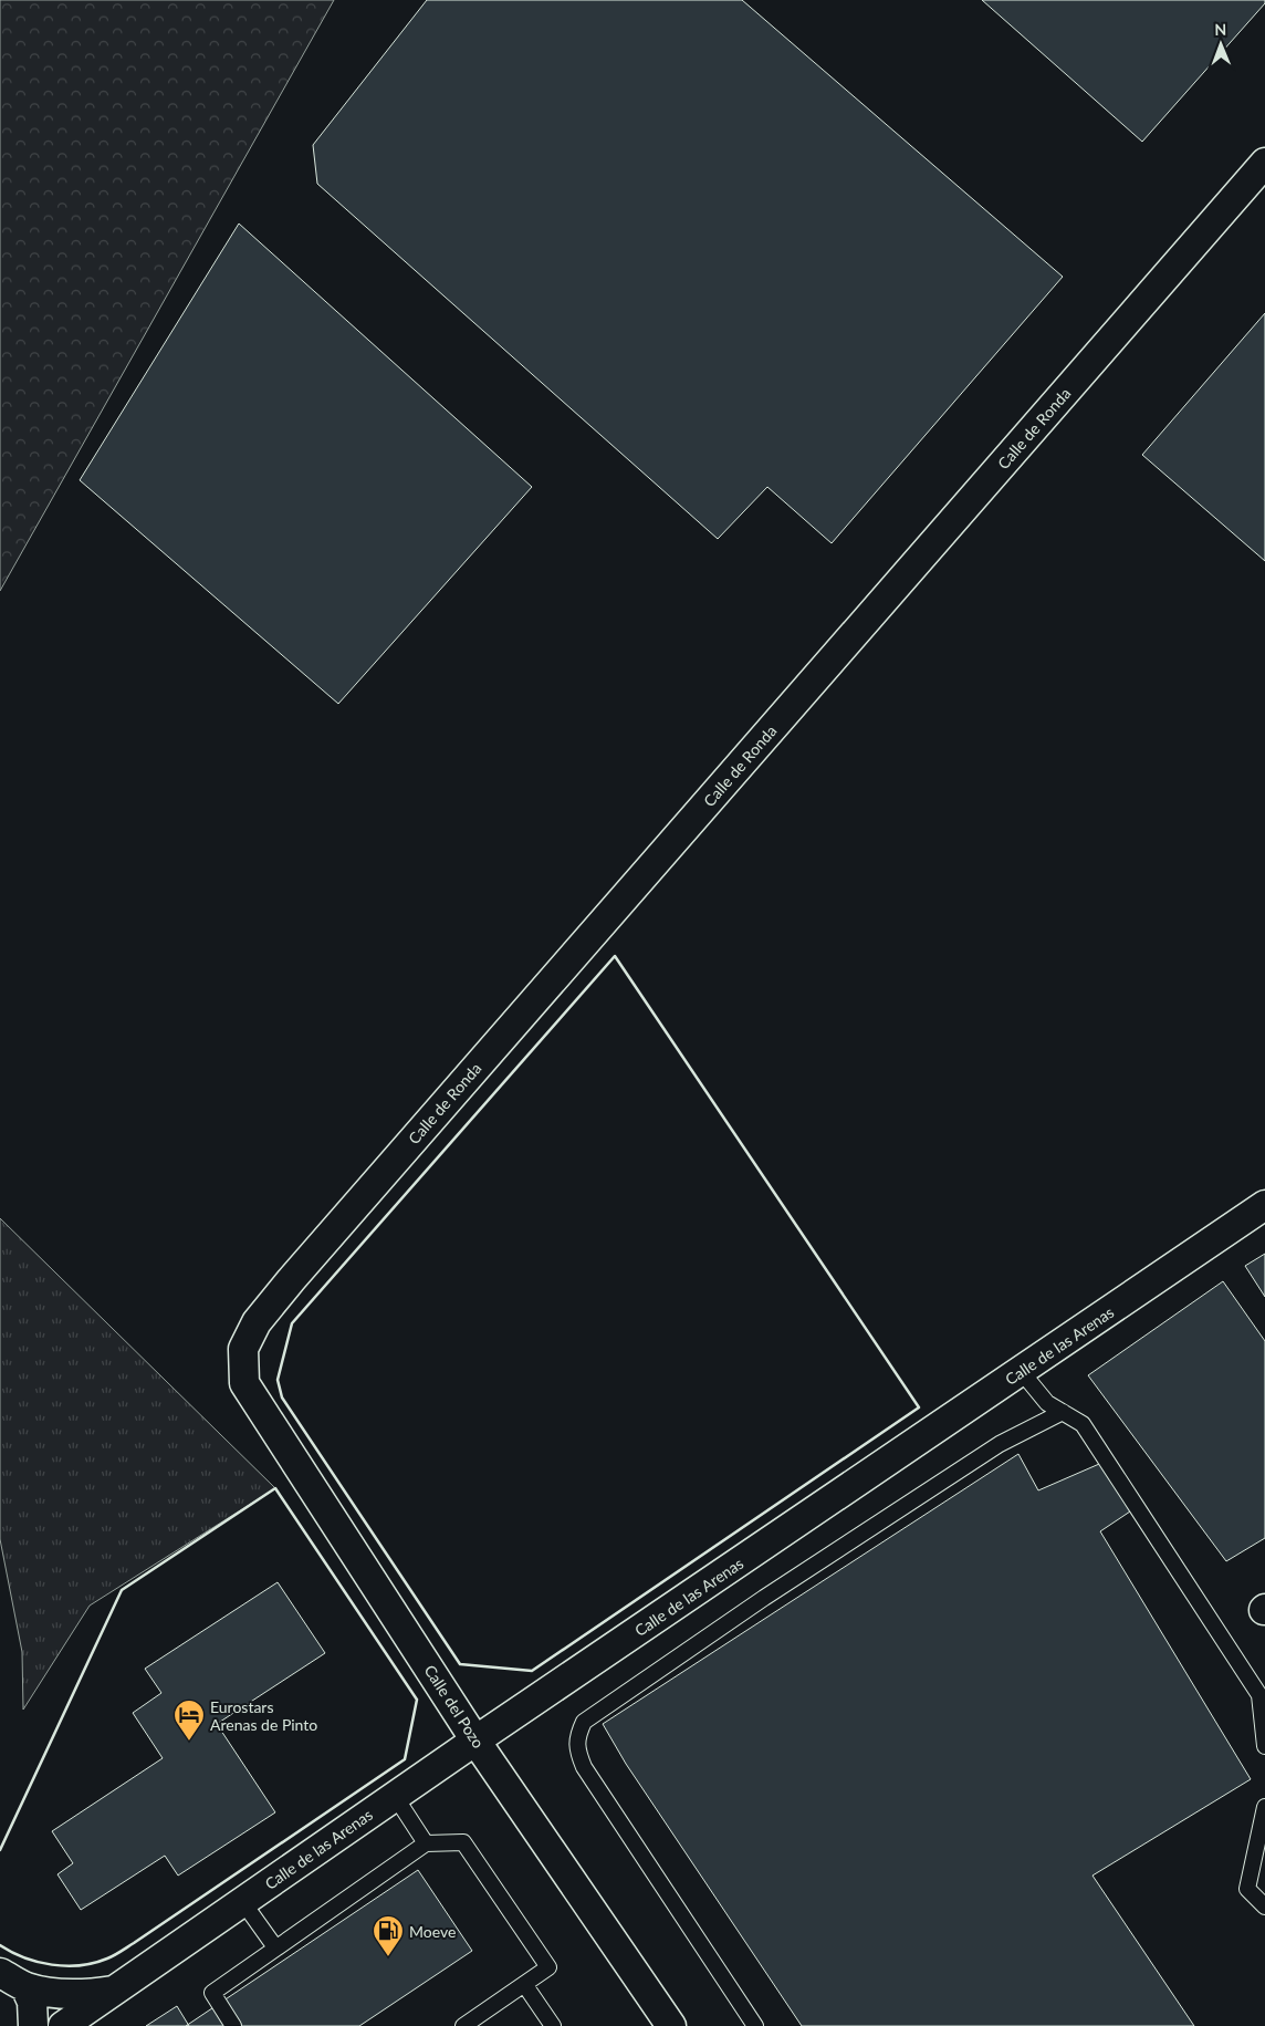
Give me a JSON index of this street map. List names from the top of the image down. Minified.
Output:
{"streets":{"street":["Calle de Ronda","Calle de las Arenas","Calle del Pozo"]},"crossings":[["Calle de Ronda","Calle del Pozo"],["Calle de las Arenas","Calle del Pozo"]],"places":{"hotel":["Eurostars Arenas de Pinto"],"fuel station":["Moeve"]},"north":"top"}
